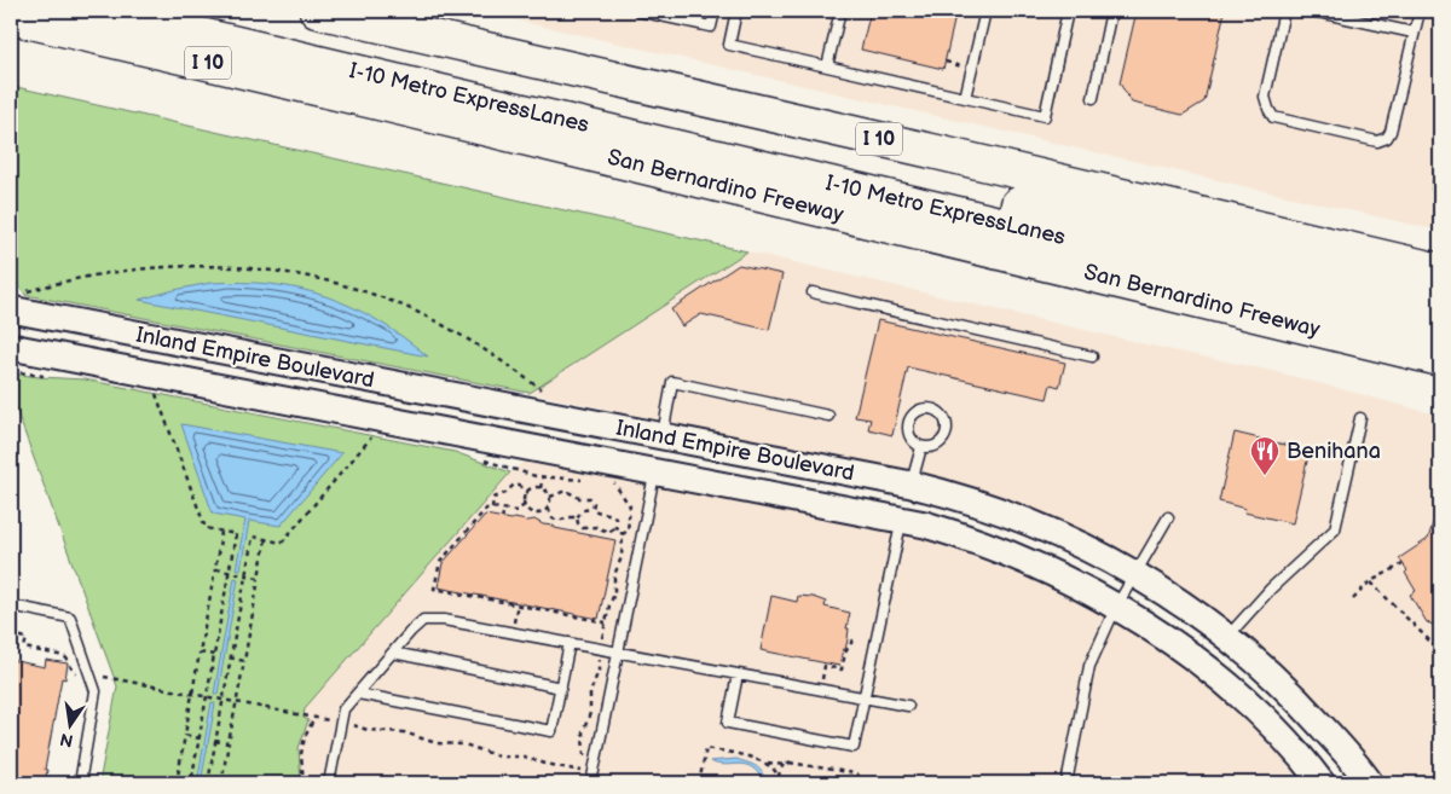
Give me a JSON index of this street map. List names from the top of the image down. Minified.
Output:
{"streets":{"highway":["I 10","I-10 Metro ExpressLanes","San Bernardino Freeway"],"main road":["Inland Empire Boulevard"]},"places":{"restaurant":["Benihana"]},"north":"bottom"}
